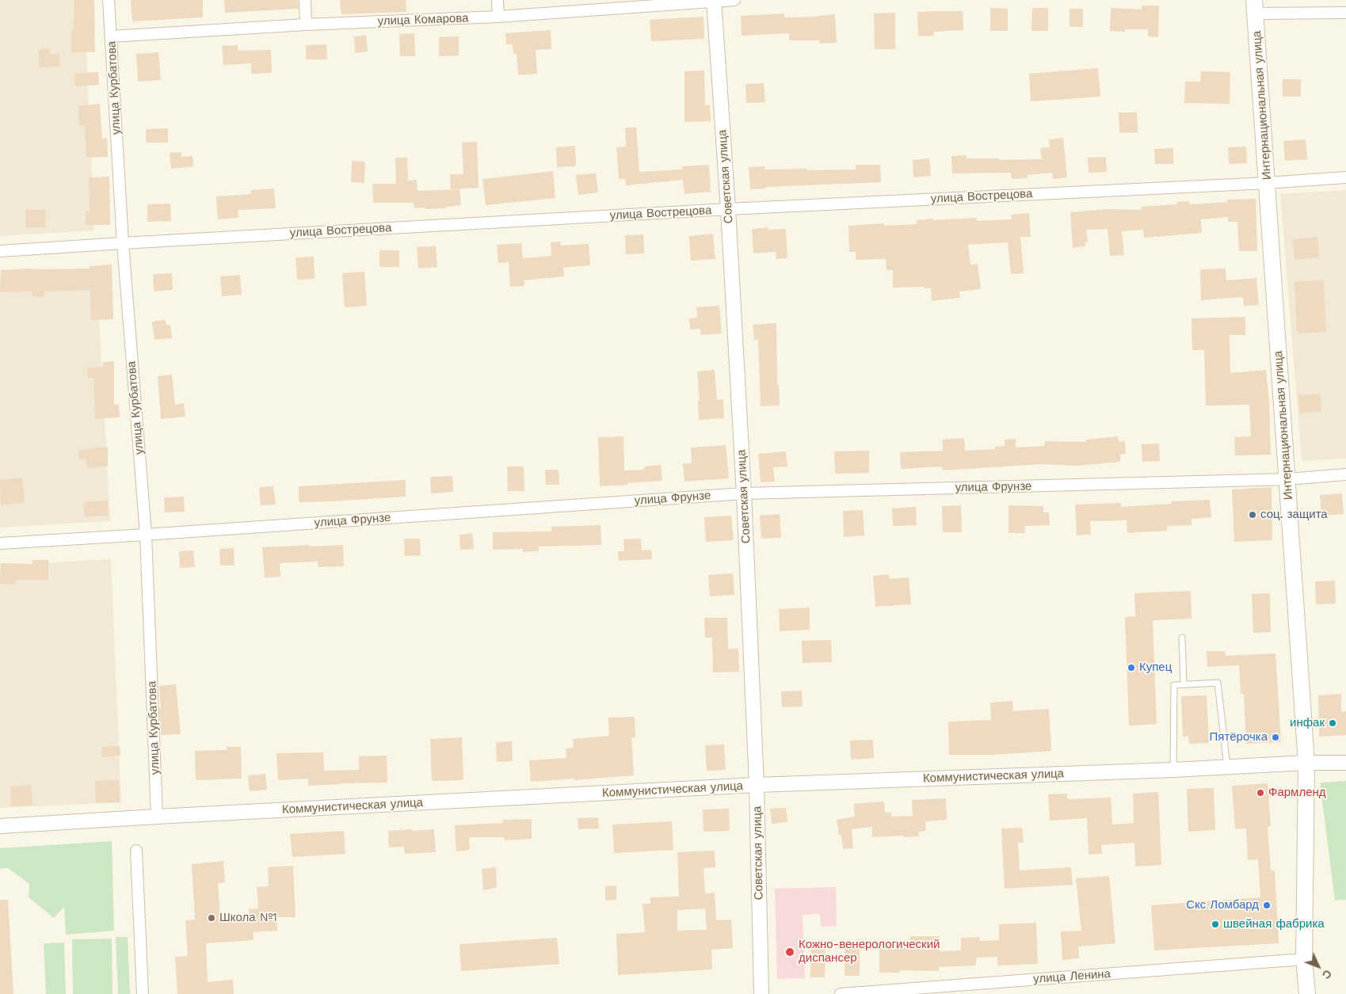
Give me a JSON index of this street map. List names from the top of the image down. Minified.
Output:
{"streets":{"main road":["Интернациональная улица"],"street":["улица Комарова","улица Курбатова","Советская улица","улица Вострецова","улица Фрунзе","Коммунистическая улица","улица Ленина"]},"crossings":[["улица Комарова","улица Курбатова"],["улица Комарова","Советская улица"],["улица Курбатова","улица Вострецова"],["улица Курбатова","улица Фрунзе"],["улица Курбатова","Коммунистическая улица"],["Интернациональная улица","улица Вострецова"],["Интернациональная улица","улица Фрунзе"],["Интернациональная улица","Коммунистическая улица"],["Интернациональная улица","улица Ленина"],["Советская улица","улица Вострецова"],["Советская улица","улица Фрунзе"],["Советская улица","Коммунистическая улица"]],"places":["соц. защита","Купец","инфак","Пятёрочка","Фармленд","Скс Ломбард","Школа №1","швейная фабрика","Кожно-венерологический диспансер"],"north":"bottom right"}
